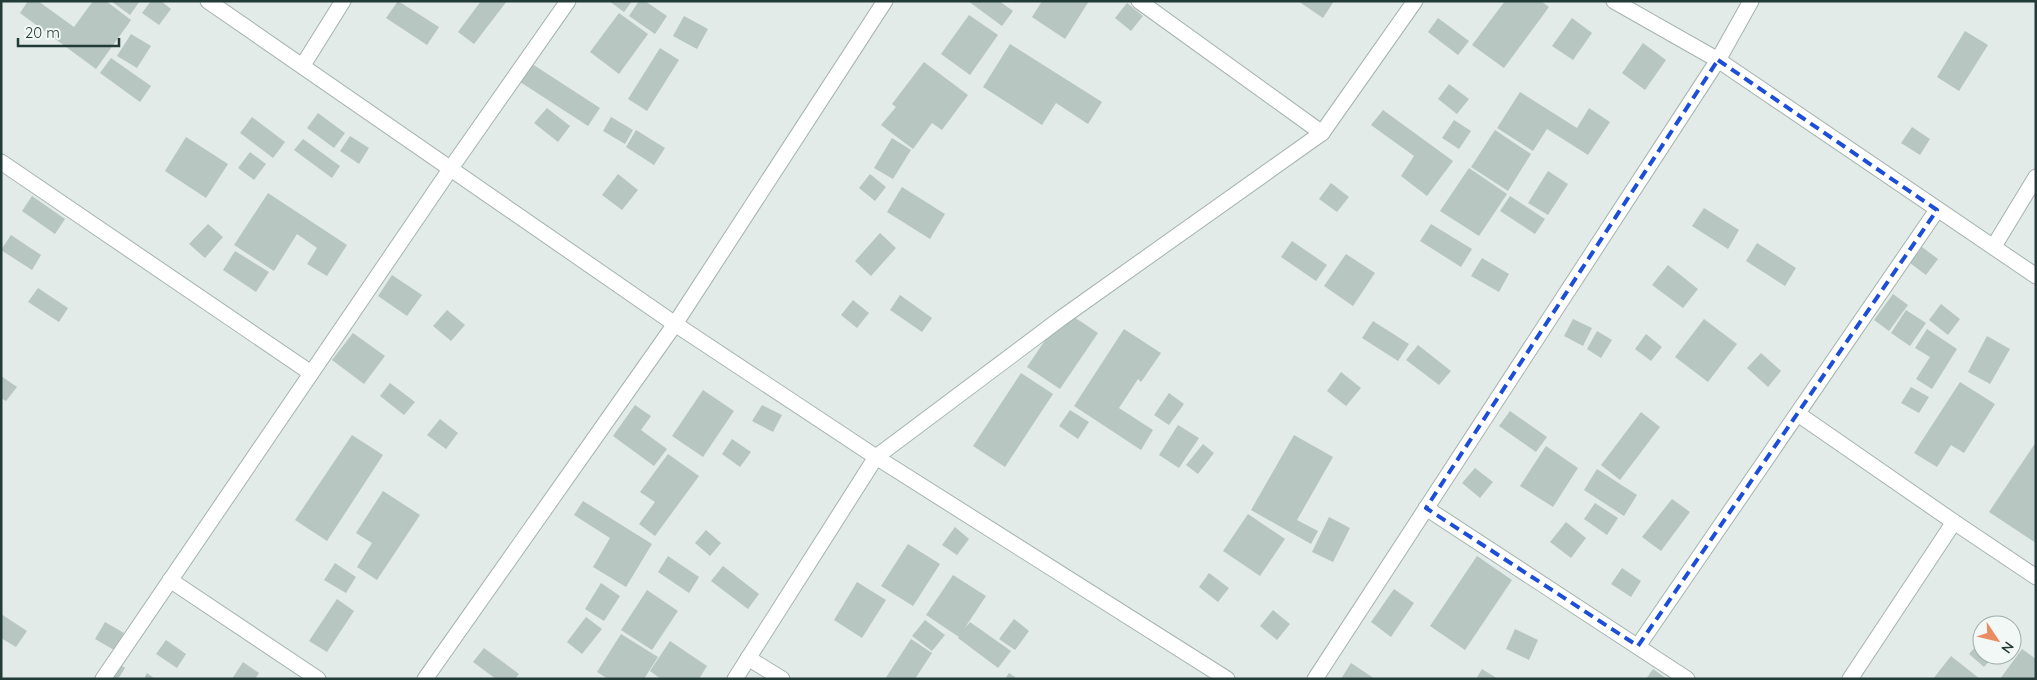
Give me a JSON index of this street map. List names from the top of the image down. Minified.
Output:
{"scale_bar":"20 m","north":"bottom right"}
